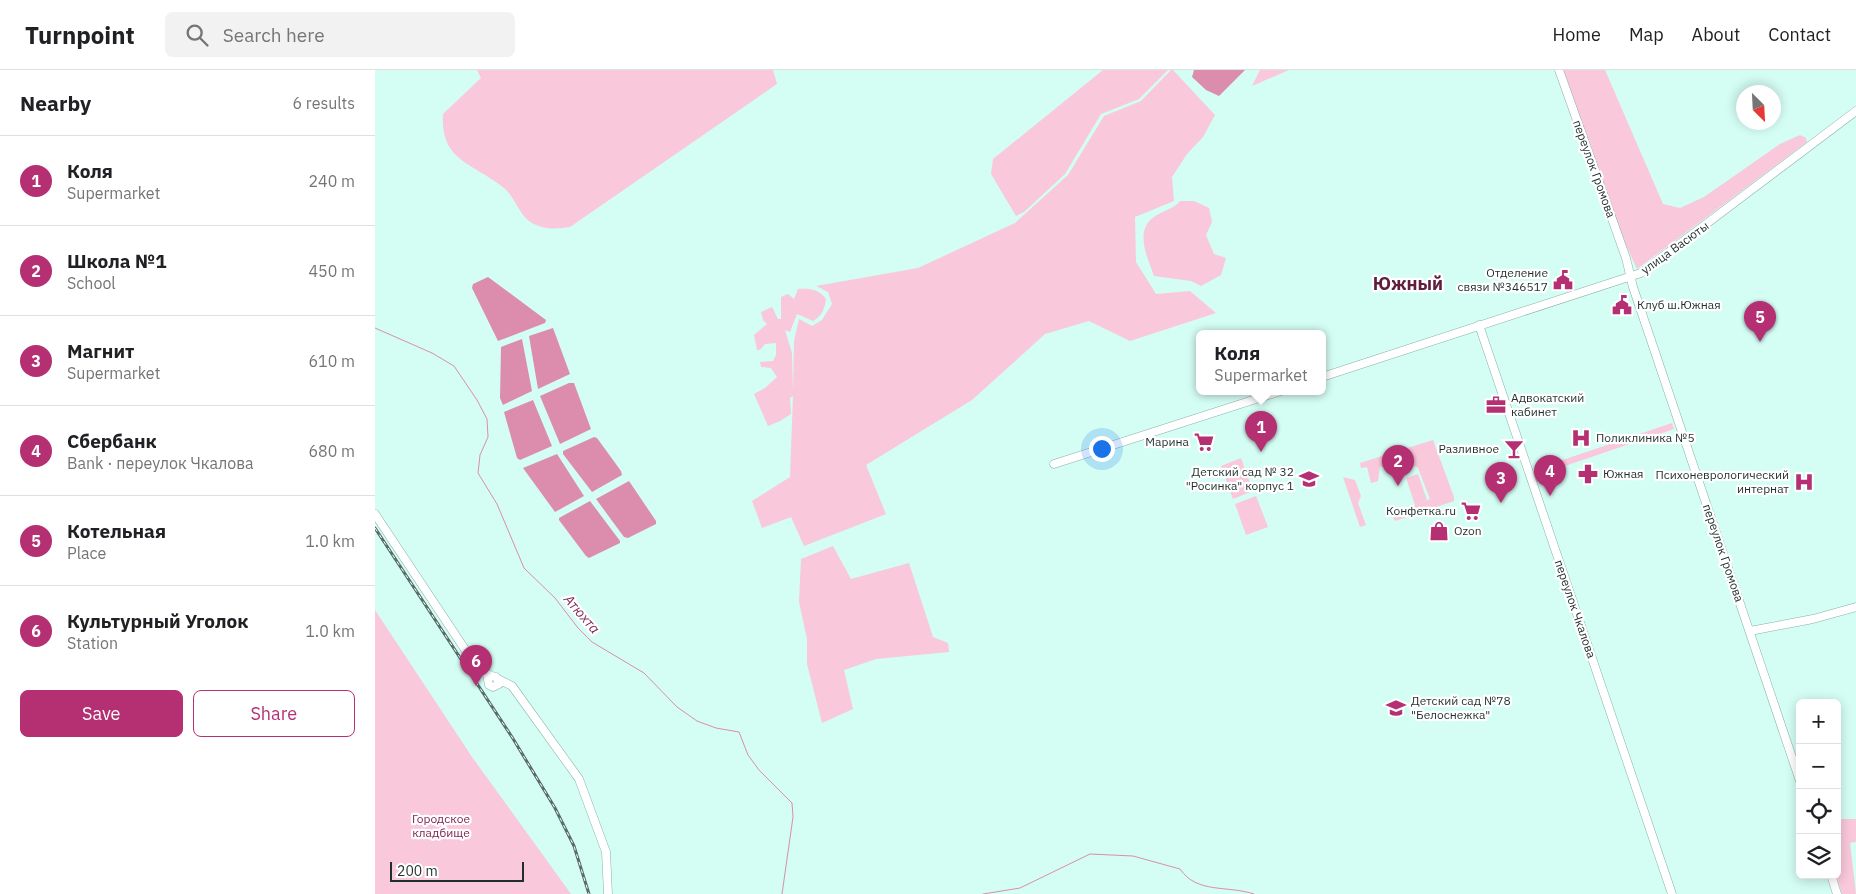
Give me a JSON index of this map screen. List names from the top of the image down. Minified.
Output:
{"streets":{"street":["переулок Громова","улица Васюты","переулок Чкалова"]},"crossings":[["переулок Громова","улица Васюты"],["улица Васюты","переулок Чкалова"]],"districts":["Южный"],"water":["Атюхта"],"parks":["Городское кладбище"],"places":{"public building":["Отделение связи №346517","Клуб ш.Южная"],"office":["Адвокатский кабинет"],"hospital":["Поликлиника №5","Психоневрологический интернат"],"supermarket":["Марина","Конфетка.ru"],"bar":["Разливное"],"pharmacy":["Южная"],"school or university":["Детский сад № 32 \"Росинка\" корпус 1","Детский сад №78 \"Белоснежка\""],"shop":["Ozon"]},"scale_bar":"200 m","north":"bottom right","page":{"header":"Turnpoint","search":"Search here","nav":["Home","Map","About","Contact"],"heading":["Nearby","6 results"],"list":[{"mark":"1","name":"Коля","note":"Supermarket","value":"240 m"},{"mark":"2","name":"Школа №1","note":"School","value":"450 m"},{"mark":"3","name":"Магнит","note":"Supermarket","value":"610 m"},{"mark":"4","name":"Сбербанк","note":"Bank · переулок Чкалова","value":"680 m"},{"mark":"5","name":"Котельная","note":"Place","value":"1.0 km"},{"mark":"6","name":"Культурный Уголок","note":"Station","value":"1.0 km"}],"pins":["5","1","2","4","3","6"],"popup":["Коля","Supermarket"],"buttons":["Save","Share"],"map_buttons":["+","−"],"scale":"200 m"}}
